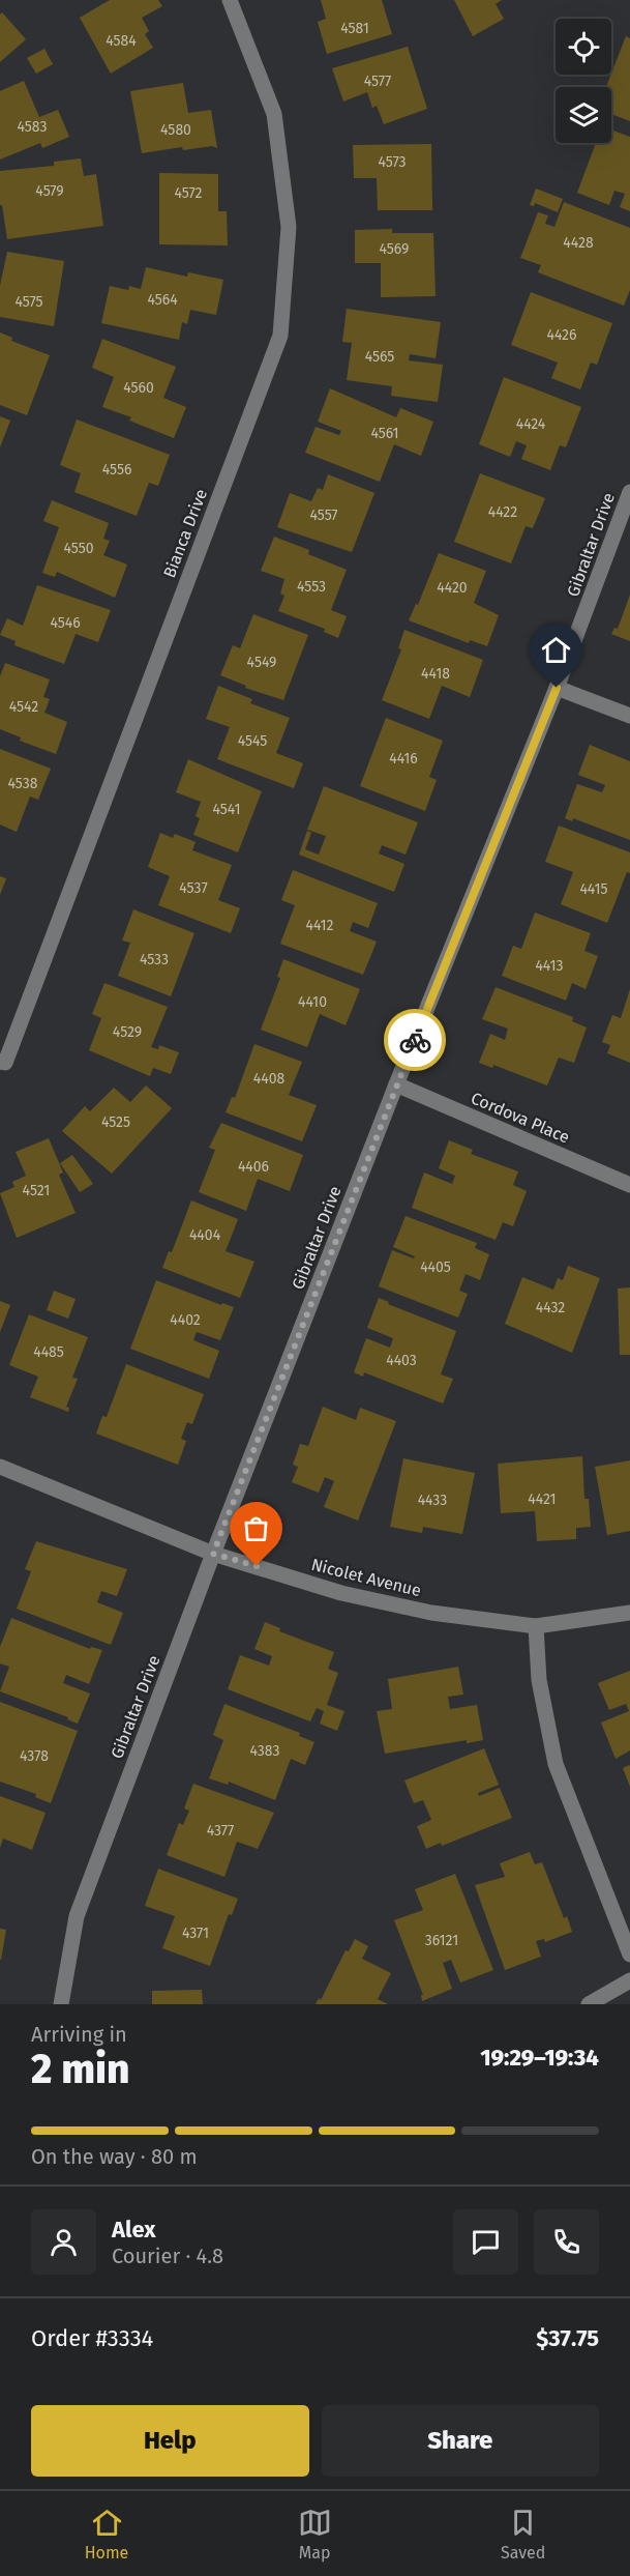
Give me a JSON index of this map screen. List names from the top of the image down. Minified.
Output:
{"streets":{"street":["Bianca Drive","Gibraltar Drive","Cordova Place","Nicolet Avenue"]},"crossings":[["Gibraltar Drive","Cordova Place"],["Gibraltar Drive","Nicolet Avenue"]],"house_numbers":["4581","4584","4577","4583","4580","4573","4579","4572","4428","4569","4564","4575","4426","4565","4560","4424","4561","4556","4422","4557","4550","4553","4420","4546","4549","4418","4542","4545","4416","4538","4541","4537","4415","4412","4533","4413","4410","4529","4408","4525","4406","4521","4404","4405","4432","4402","4485","4403","4421","4433","4383","4378","4377","4371","36121"],"page":{"heading":["2 min","Arriving in","19:29–19:34"],"panel":["Alex","Courier · 4.8","Order #3334","$37.75"],"bar":"On the way · 80 m","buttons":["Help","Share"],"tabs":["Home","Map","Saved"]}}
